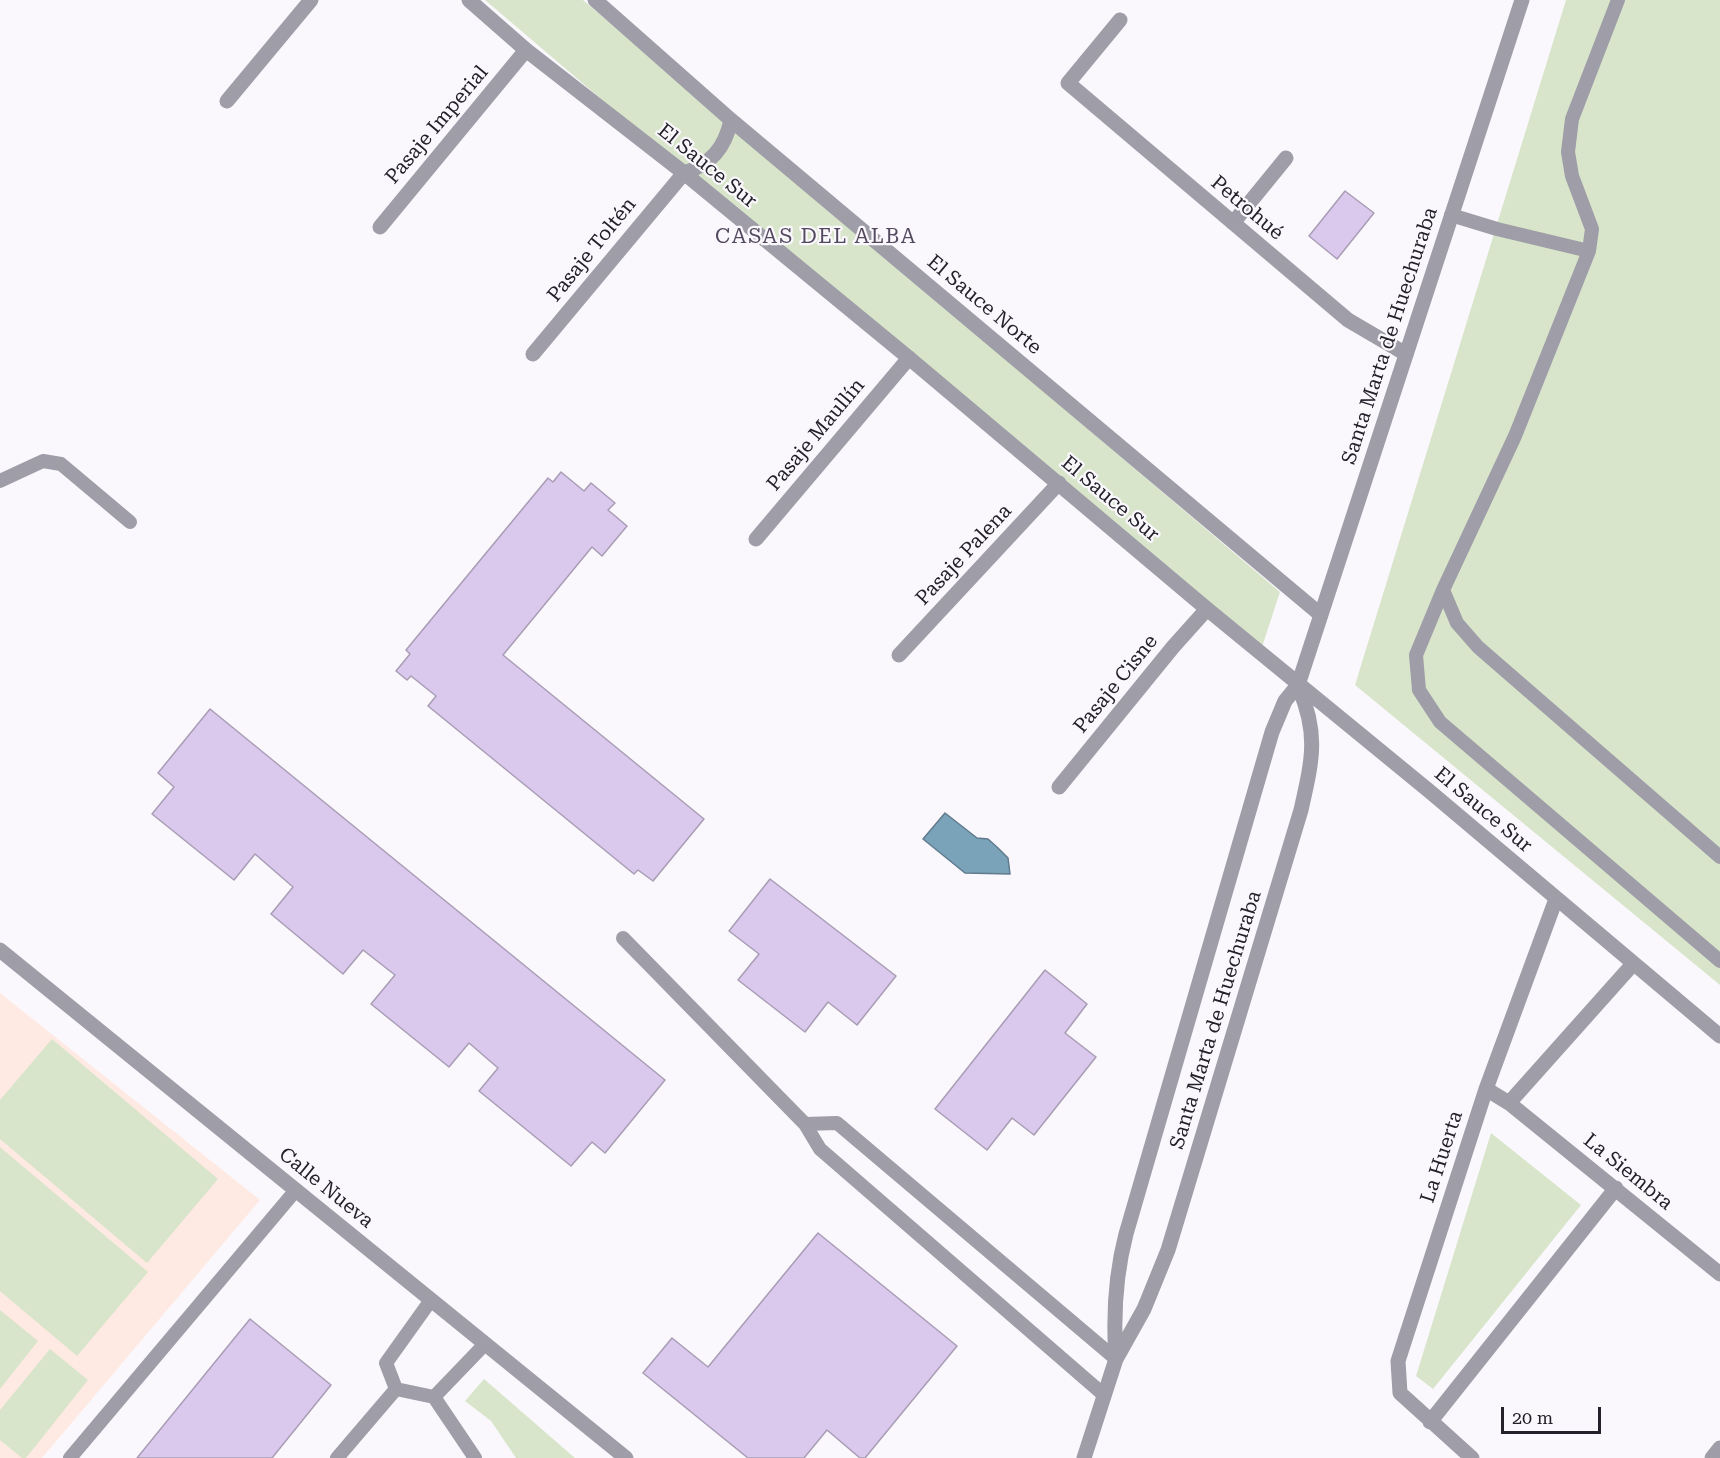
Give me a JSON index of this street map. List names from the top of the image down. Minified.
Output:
{"streets":{"street":["Pasaje Imperial","El Sauce Sur","Petrohué","Pasaje Toltén","El Sauce Norte","Santa Marta de Huechuraba","Pasaje Maullín","Pasaje Palena","Pasaje Cisne","La Huerta","La Siembra","Calle Nueva"]},"crossings":[["Pasaje Imperial","El Sauce Sur"],["El Sauce Sur","Pasaje Toltén"],["El Sauce Sur","Santa Marta de Huechuraba"],["El Sauce Sur","Pasaje Maullín"],["El Sauce Sur","Pasaje Palena"],["El Sauce Sur","Pasaje Cisne"],["El Sauce Sur","La Huerta"],["Petrohué","Santa Marta de Huechuraba"],["El Sauce Norte","Santa Marta de Huechuraba"],["La Huerta","La Siembra"]],"districts":["CASAS DEL ALBA"],"scale_bar":"20 m"}
